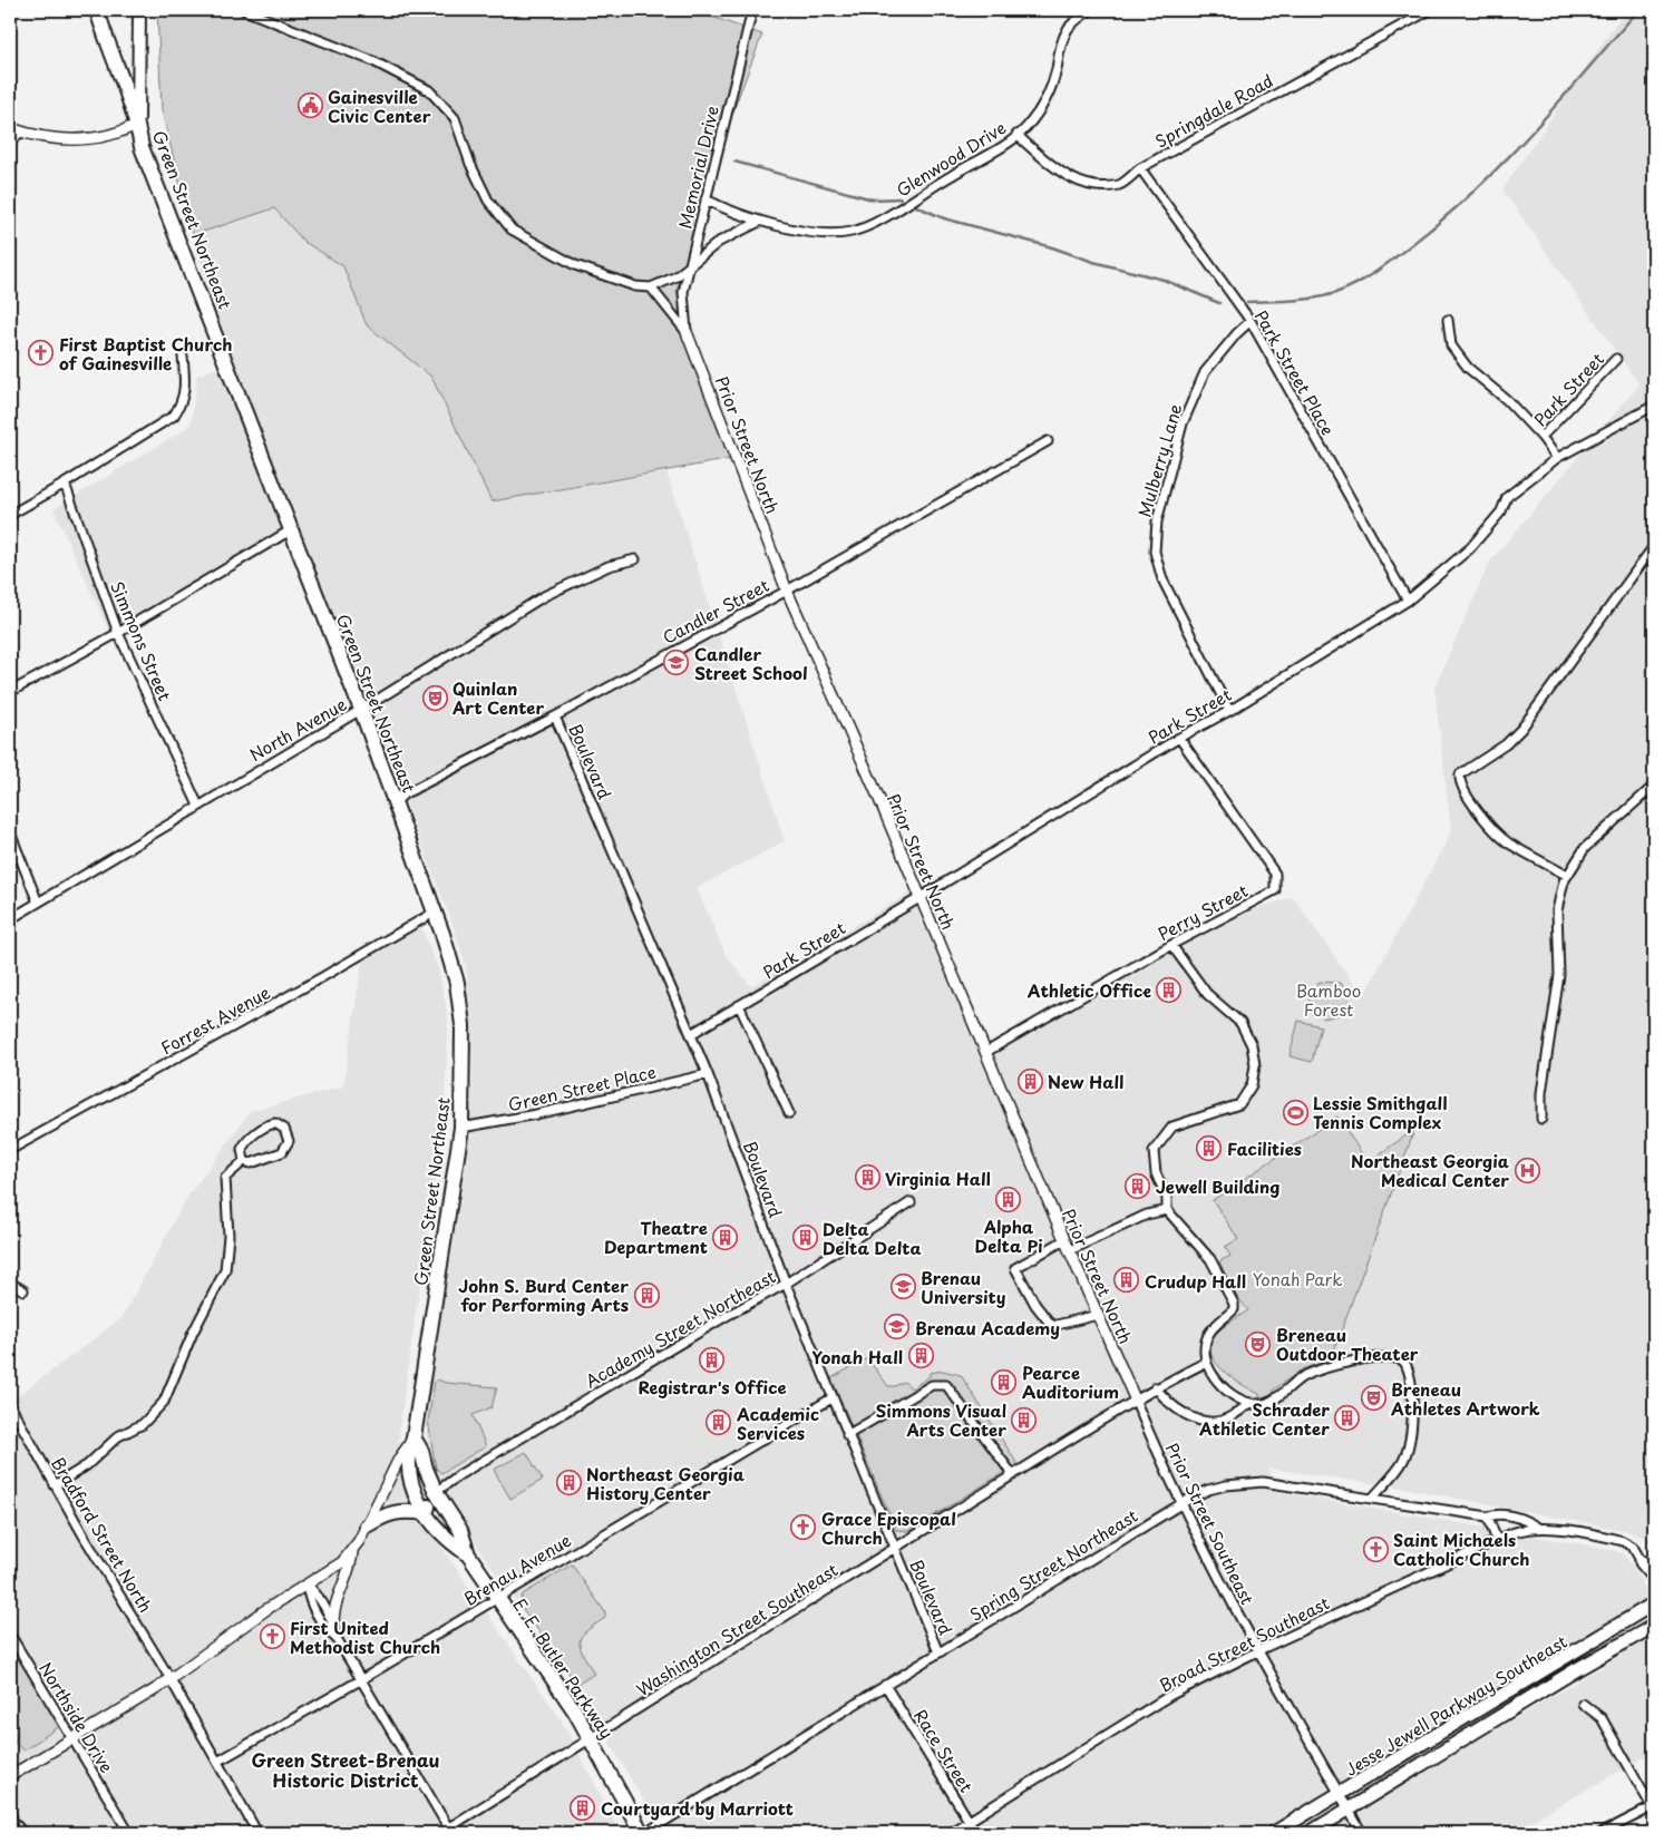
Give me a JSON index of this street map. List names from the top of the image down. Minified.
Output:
{"streets":{"highway":["Green Street Northeast","E. E. Butler Parkway"],"main road":["Jesse Jewell Parkway Southeast"],"street":["Springdale Road","Glenwood Drive","Memorial Drive","Park Street Place","Park Street","Prior Street North","Mulberry Lane","Candler Street","Simmons Street","North Avenue","Boulevard","Perry Street","Forrest Avenue","Green Street Place","Academy Street Northeast","Prior Street Southeast","Bradford Street North","Spring Street Northeast","Brenau Avenue","Washington Street Southeast","Broad Street Southeast","Northside Drive","Race Street"]},"crossings":[["Springdale Road","Glenwood Drive"],["Springdale Road","Park Street Place"],["Glenwood Drive","Memorial Drive"],["Memorial Drive","Prior Street North"],["Green Street Northeast","Candler Street"],["Green Street Northeast","North Avenue"],["Green Street Northeast","Forrest Avenue"],["Green Street Northeast","Green Street Place"],["Green Street Northeast","E. E. Butler Parkway"],["Park Street Place","Park Street"],["Park Street Place","Mulberry Lane"],["Park Street","Prior Street North"],["Park Street","Mulberry Lane"],["Park Street","Boulevard"],["Park Street","Perry Street"],["Prior Street North","Candler Street"],["Prior Street North","Perry Street"],["Prior Street North","Prior Street Southeast"],["Prior Street North","Washington Street Southeast"],["Candler Street","Boulevard"],["Simmons Street","North Avenue"],["Boulevard","Green Street Place"],["Boulevard","Academy Street Northeast"],["Boulevard","Spring Street Northeast"],["Boulevard","Brenau Avenue"],["Boulevard","Washington Street Southeast"],["Academy Street Northeast","E. E. Butler Parkway"],["Prior Street Southeast","Spring Street Northeast"],["Prior Street Southeast","Washington Street Southeast"],["Prior Street Southeast","Broad Street Southeast"],["Prior Street Southeast","Jesse Jewell Parkway Southeast"],["Bradford Street North","Brenau Avenue"],["Spring Street Northeast","Broad Street Southeast"],["Spring Street Northeast","E. E. Butler Parkway"],["Spring Street Northeast","Race Street"],["Brenau Avenue","E. E. Butler Parkway"],["Washington Street Southeast","E. E. Butler Parkway"],["Broad Street Southeast","Race Street"]],"districts":["Green Street-Brenau Historic District"],"parks":["Bamboo Forest","Yonah Park"],"places":{"public building":["Gainesville Civic Center"],"church":["First Baptist Church of Gainesville","Grace Episcopal Church","Saint Michaels Catholic Church","First United Methodist Church"],"school or university":["Candler Street School","Brenau University","Brenau Academy"],"theatre":["Quinlan Art Center","Breneau Outdoor Theater","Breneau Athletes Artwork"],"building":["Athletic Office","New Hall","Facilities","Virginia Hall","Jewell Building","Alpha Delta Pi","Theatre Department","Delta Delta Delta","Crudup Hall","John S. Burd Center for Performing Arts","Yonah Hall","Registrar's Office","Pearce Auditorium","Schrader Athletic Center","Simmons Visual Arts Center","Academic Services","Northeast Georgia History Center","Courtyard by Marriott"],"sports":["Lessie Smithgall Tennis Complex"],"hospital":["Northeast Georgia Medical Center"]}}
